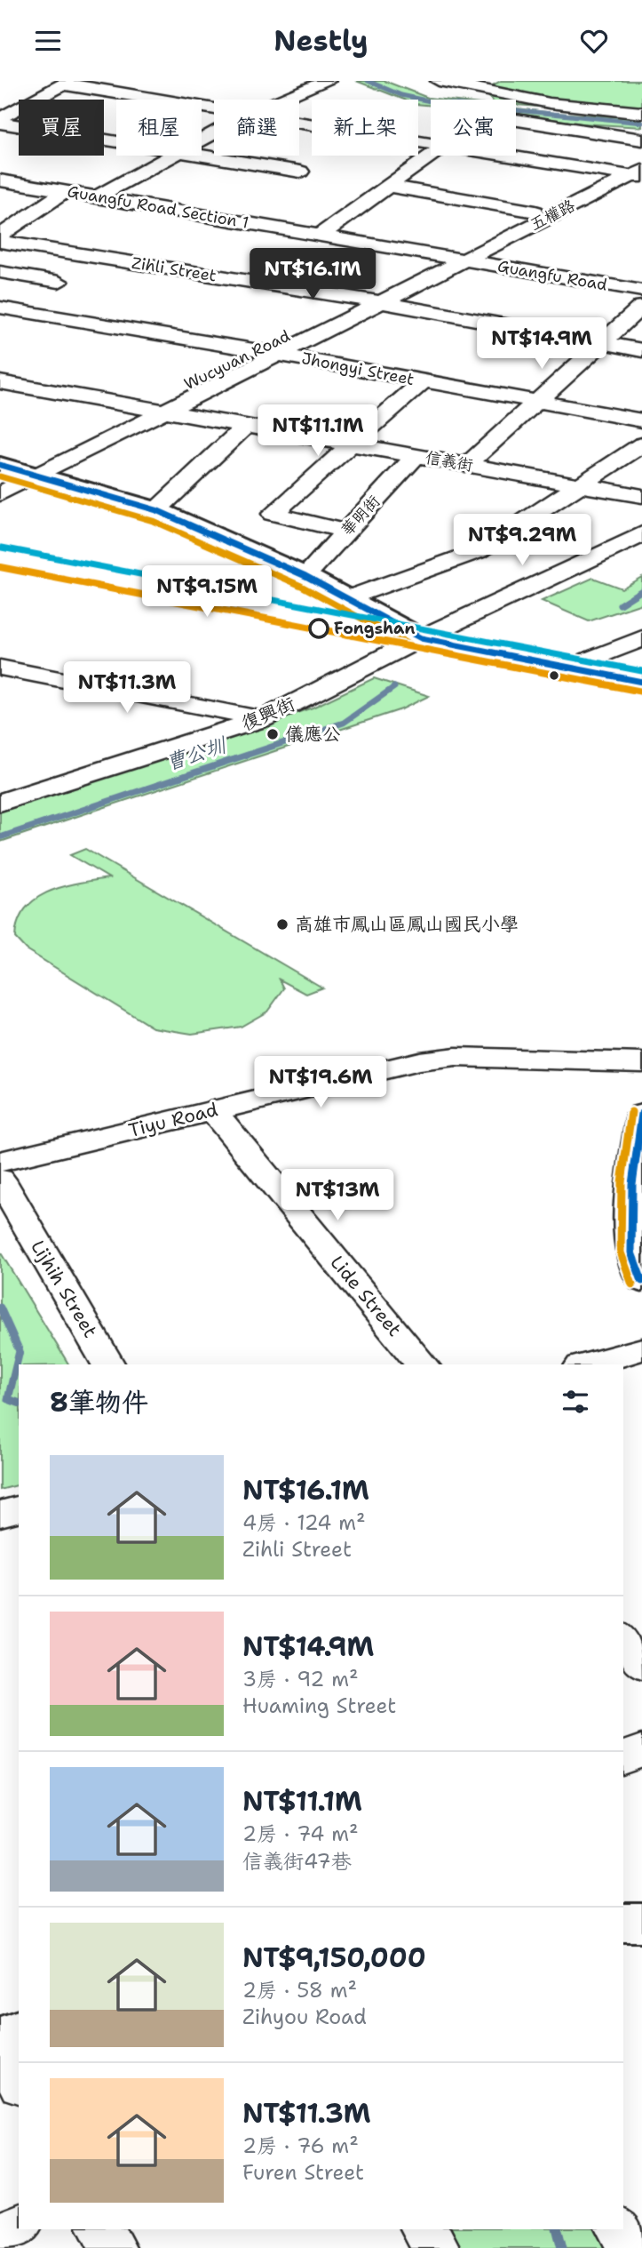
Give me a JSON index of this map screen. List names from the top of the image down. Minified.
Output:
{"streets":{"street":["Guangfu Road Section 1","五權路","Zihli Street","Guangfu Road","Wucyuan Road","Jhongyi Street","信義街","華明街","復興街","Tiyu Road","Lijhih Street","Lide Street"]},"crossings":[["Guangfu Road Section 1","五權路"],["Guangfu Road Section 1","Guangfu Road"],["Guangfu Road Section 1","Wucyuan Road"],["五權路","Guangfu Road"],["五權路","Wucyuan Road"],["Zihli Street","Wucyuan Road"],["Guangfu Road","Wucyuan Road"],["Wucyuan Road","Jhongyi Street"],["Wucyuan Road","信義街"],["信義街","華明街"],["Tiyu Road","Lide Street"]],"water":["曹公圳"],"places":["Fongshan","儀應公","高雄市鳳山區鳳山國民小學"],"page":{"header":"Nestly","chip":["買屋","租屋","篩選","新上架","公寓"],"price":["NT$16.1M","NT$14.9M","NT$11.1M","NT$9.29M","NT$9.15M","NT$11.3M","NT$19.6M","NT$13M"],"heading":"8筆物件","list":[{"name":"NT$16.1M","note":"4房 · 124 m² · Zihli Street"},{"name":"NT$14.9M","note":"3房 · 92 m² · Huaming Street"},{"name":"NT$11.1M","note":"2房 · 74 m² · 信義街47巷"},{"name":"NT$9,150,000","note":"2房 · 58 m² · Zihyou Road"},{"name":"NT$11.3M","note":"2房 · 76 m² · Furen Street"}]}}
